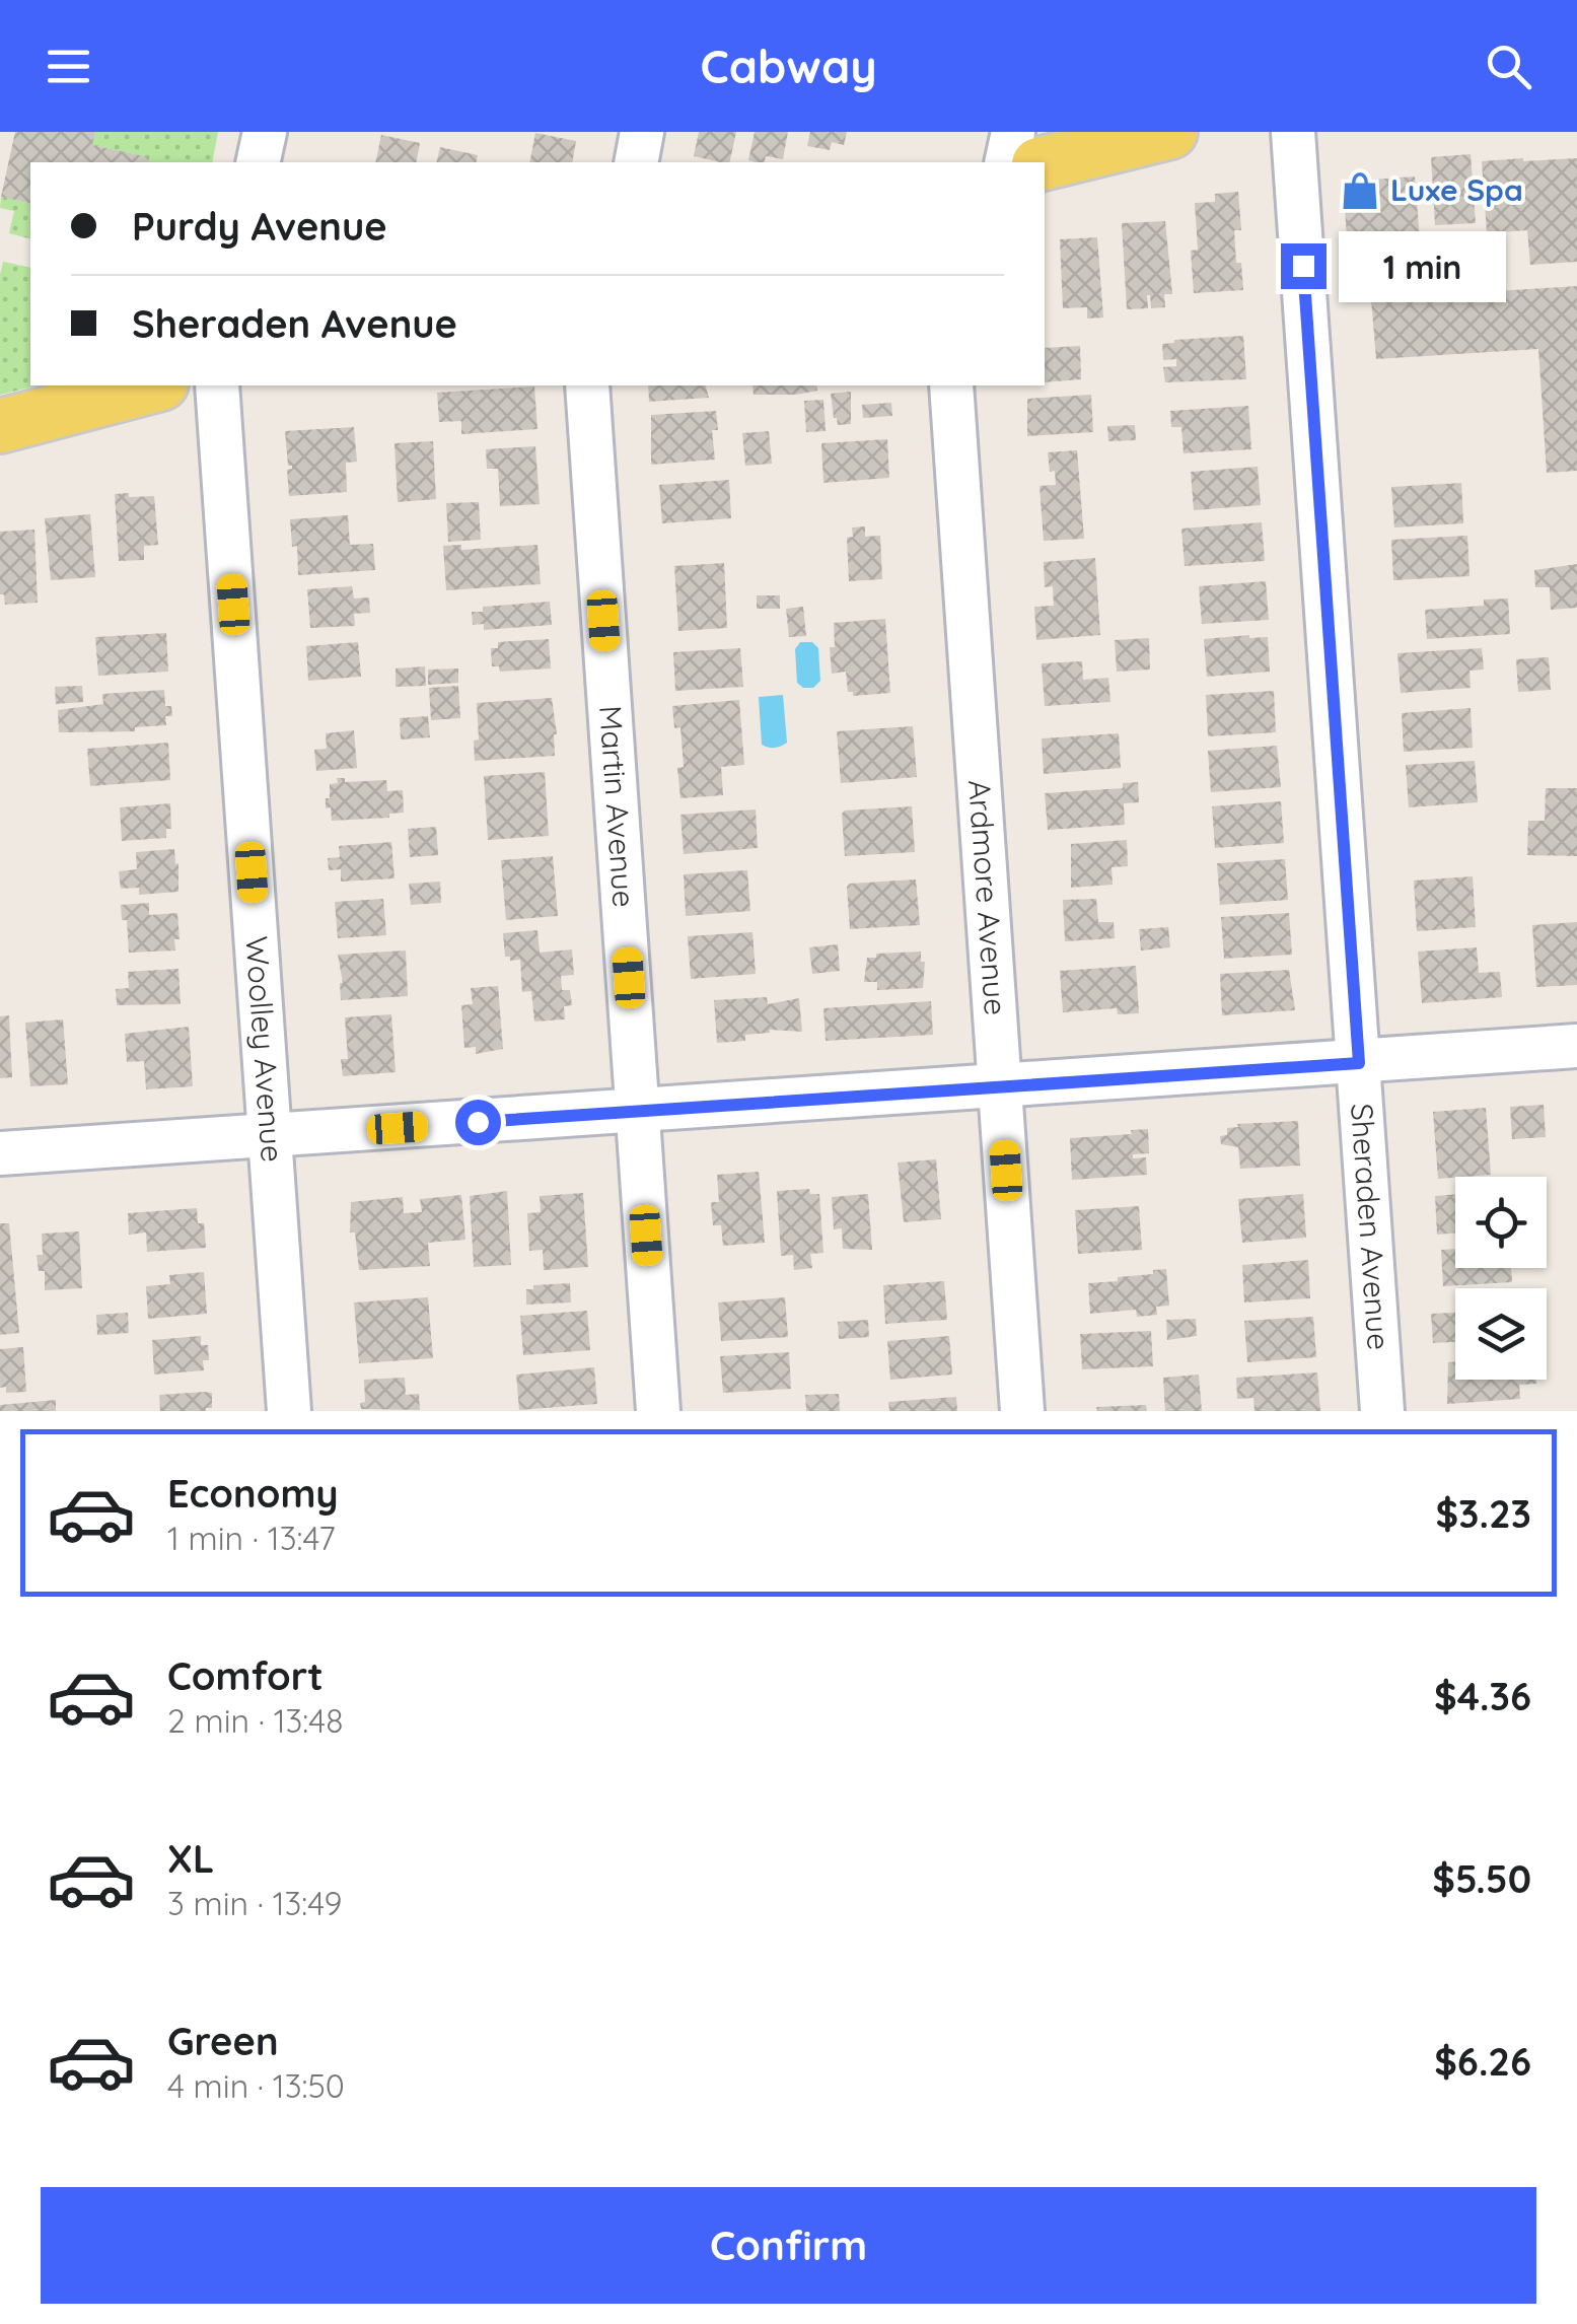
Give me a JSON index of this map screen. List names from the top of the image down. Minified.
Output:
{"streets":{"street":["Martin Avenue","Ardmore Avenue","Woolley Avenue","Sheraden Avenue"]},"places":{"shop":["Luxe Spa"]},"page":{"header":"Cabway","banner":["Purdy Avenue","Sheraden Avenue"],"bubble":"1 min","list":[{"name":"Economy","note":"1 min · 13:47","value":"$3.23"},{"name":"Comfort","note":"2 min · 13:48","value":"$4.36"},{"name":"XL","note":"3 min · 13:49","value":"$5.50"},{"name":"Green","note":"4 min · 13:50","value":"$6.26"}],"buttons":"Confirm"}}
